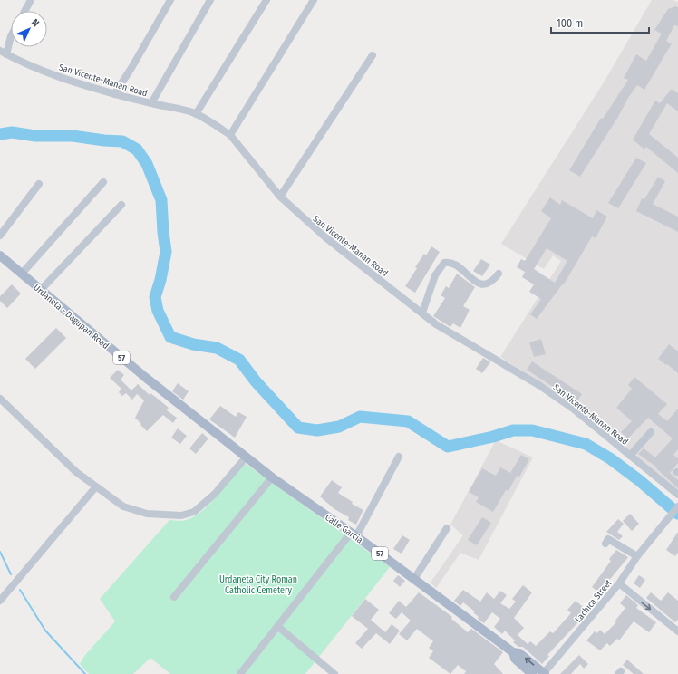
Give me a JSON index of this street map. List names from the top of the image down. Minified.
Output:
{"streets":{"main road":["Urdaneta - Dagupan Road","57","Calle Garcia"],"street":["San Vicente-Manan Road","Lachica Street"]},"crossings":[["Urdaneta - Dagupan Road","Calle Garcia"],["Calle Garcia","Lachica Street"]],"parks":["Urdaneta City Roman Catholic Cemetery"],"scale_bar":"100 m","north":"top right"}
